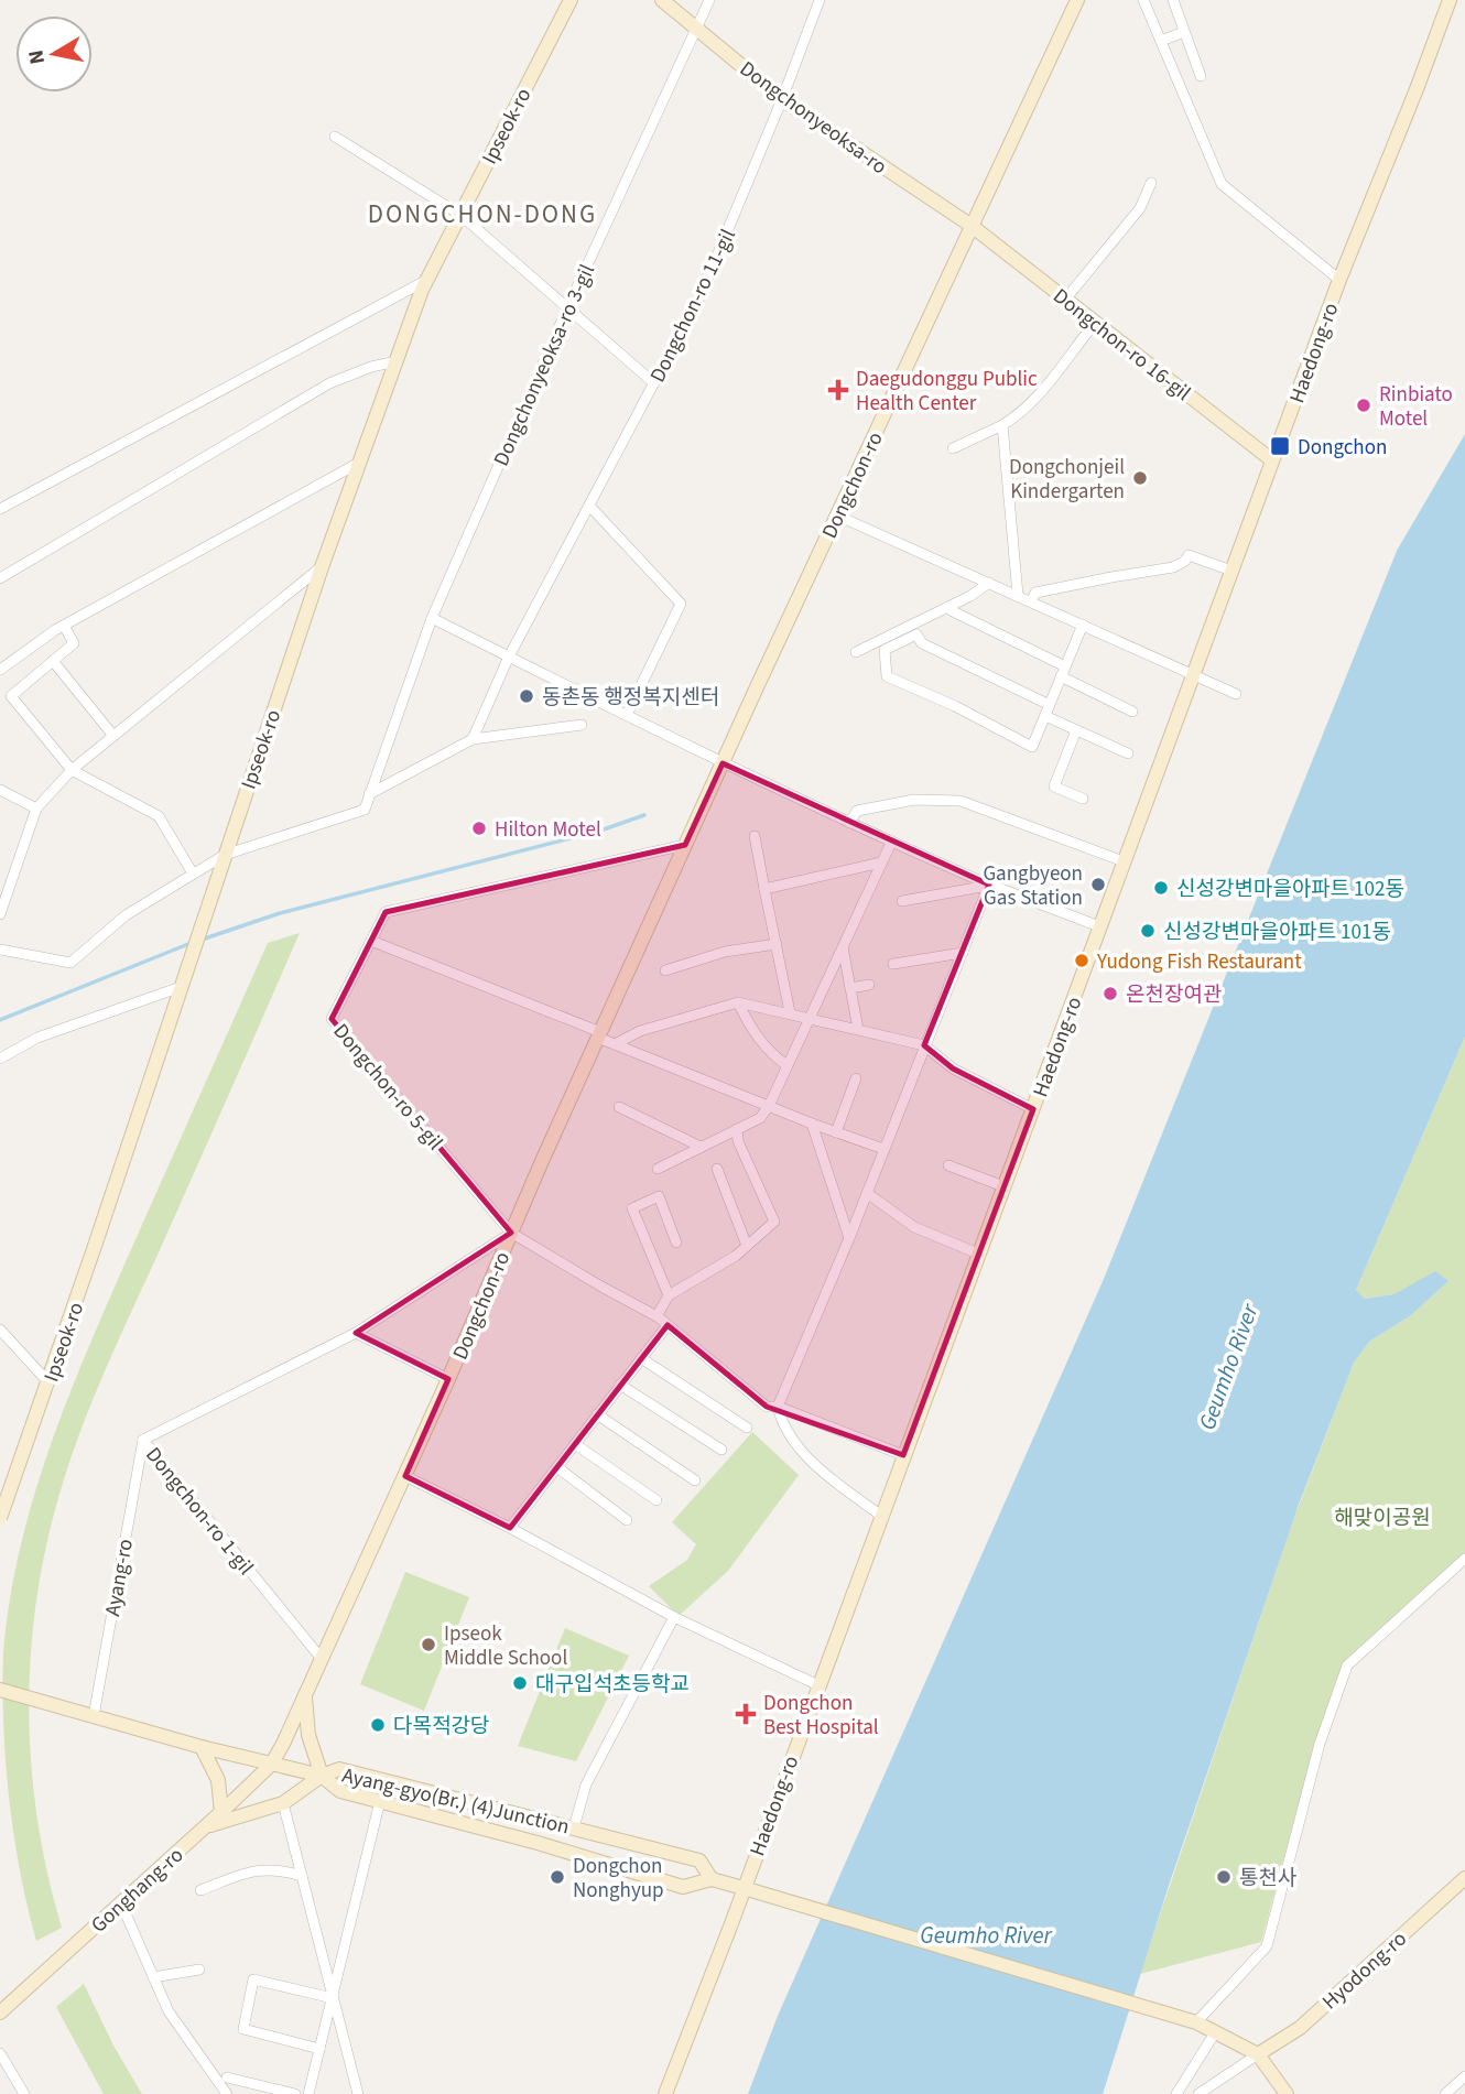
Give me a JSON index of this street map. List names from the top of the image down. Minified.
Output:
{"streets":{"main road":["Dongchonyeoksa-ro","Ipseok-ro","Dongchon-ro 16-gil","Haedong-ro","Dongchon-ro","Ayang-gyo(Br.) (4)Junction","Gonghang-ro","Hyodong-ro"],"street":["Dongchon-ro 11-gil","Dongchonyeoksa-ro 3-gil","Dongchon-ro 5-gil","Dongchon-ro 1-gil","Ayang-ro"]},"crossings":[["Dongchonyeoksa-ro","Dongchon-ro 11-gil"],["Dongchonyeoksa-ro","Dongchon-ro 16-gil"],["Dongchonyeoksa-ro","Dongchonyeoksa-ro 3-gil"],["Dongchonyeoksa-ro","Dongchon-ro"],["Ipseok-ro","Dongchonyeoksa-ro 3-gil"],["Dongchon-ro 16-gil","Haedong-ro"],["Dongchon-ro 16-gil","Dongchon-ro"],["Haedong-ro","Ayang-gyo(Br.) (4)Junction"],["Dongchon-ro","Dongchon-ro 5-gil"],["Dongchon-ro","Dongchon-ro 1-gil"],["Dongchon-ro","Gonghang-ro"],["Dongchon-ro 5-gil","Dongchon-ro 1-gil"],["Dongchon-ro 1-gil","Ayang-ro"]],"districts":["DONGCHON-DONG"],"water":["Geumho River"],"parks":["해맞이공원"],"places":{"health":["Daegudonggu Public Health Center","Dongchon Best Hospital"],"other":["Rinbiato Motel","Dongchonjeil Kindergarten","동촌동 행정복지센터","Hilton Motel","Gangbyeon Gas Station","신성강변마을아파트 102동","신성강변마을아파트 101동","Yudong Fish Restaurant","온천장여관","Ipseok Middle School","대구입석초등학교","다목적강당","Dongchon Nonghyup","통천사"],"transit":["Dongchon"]},"north":"left"}
